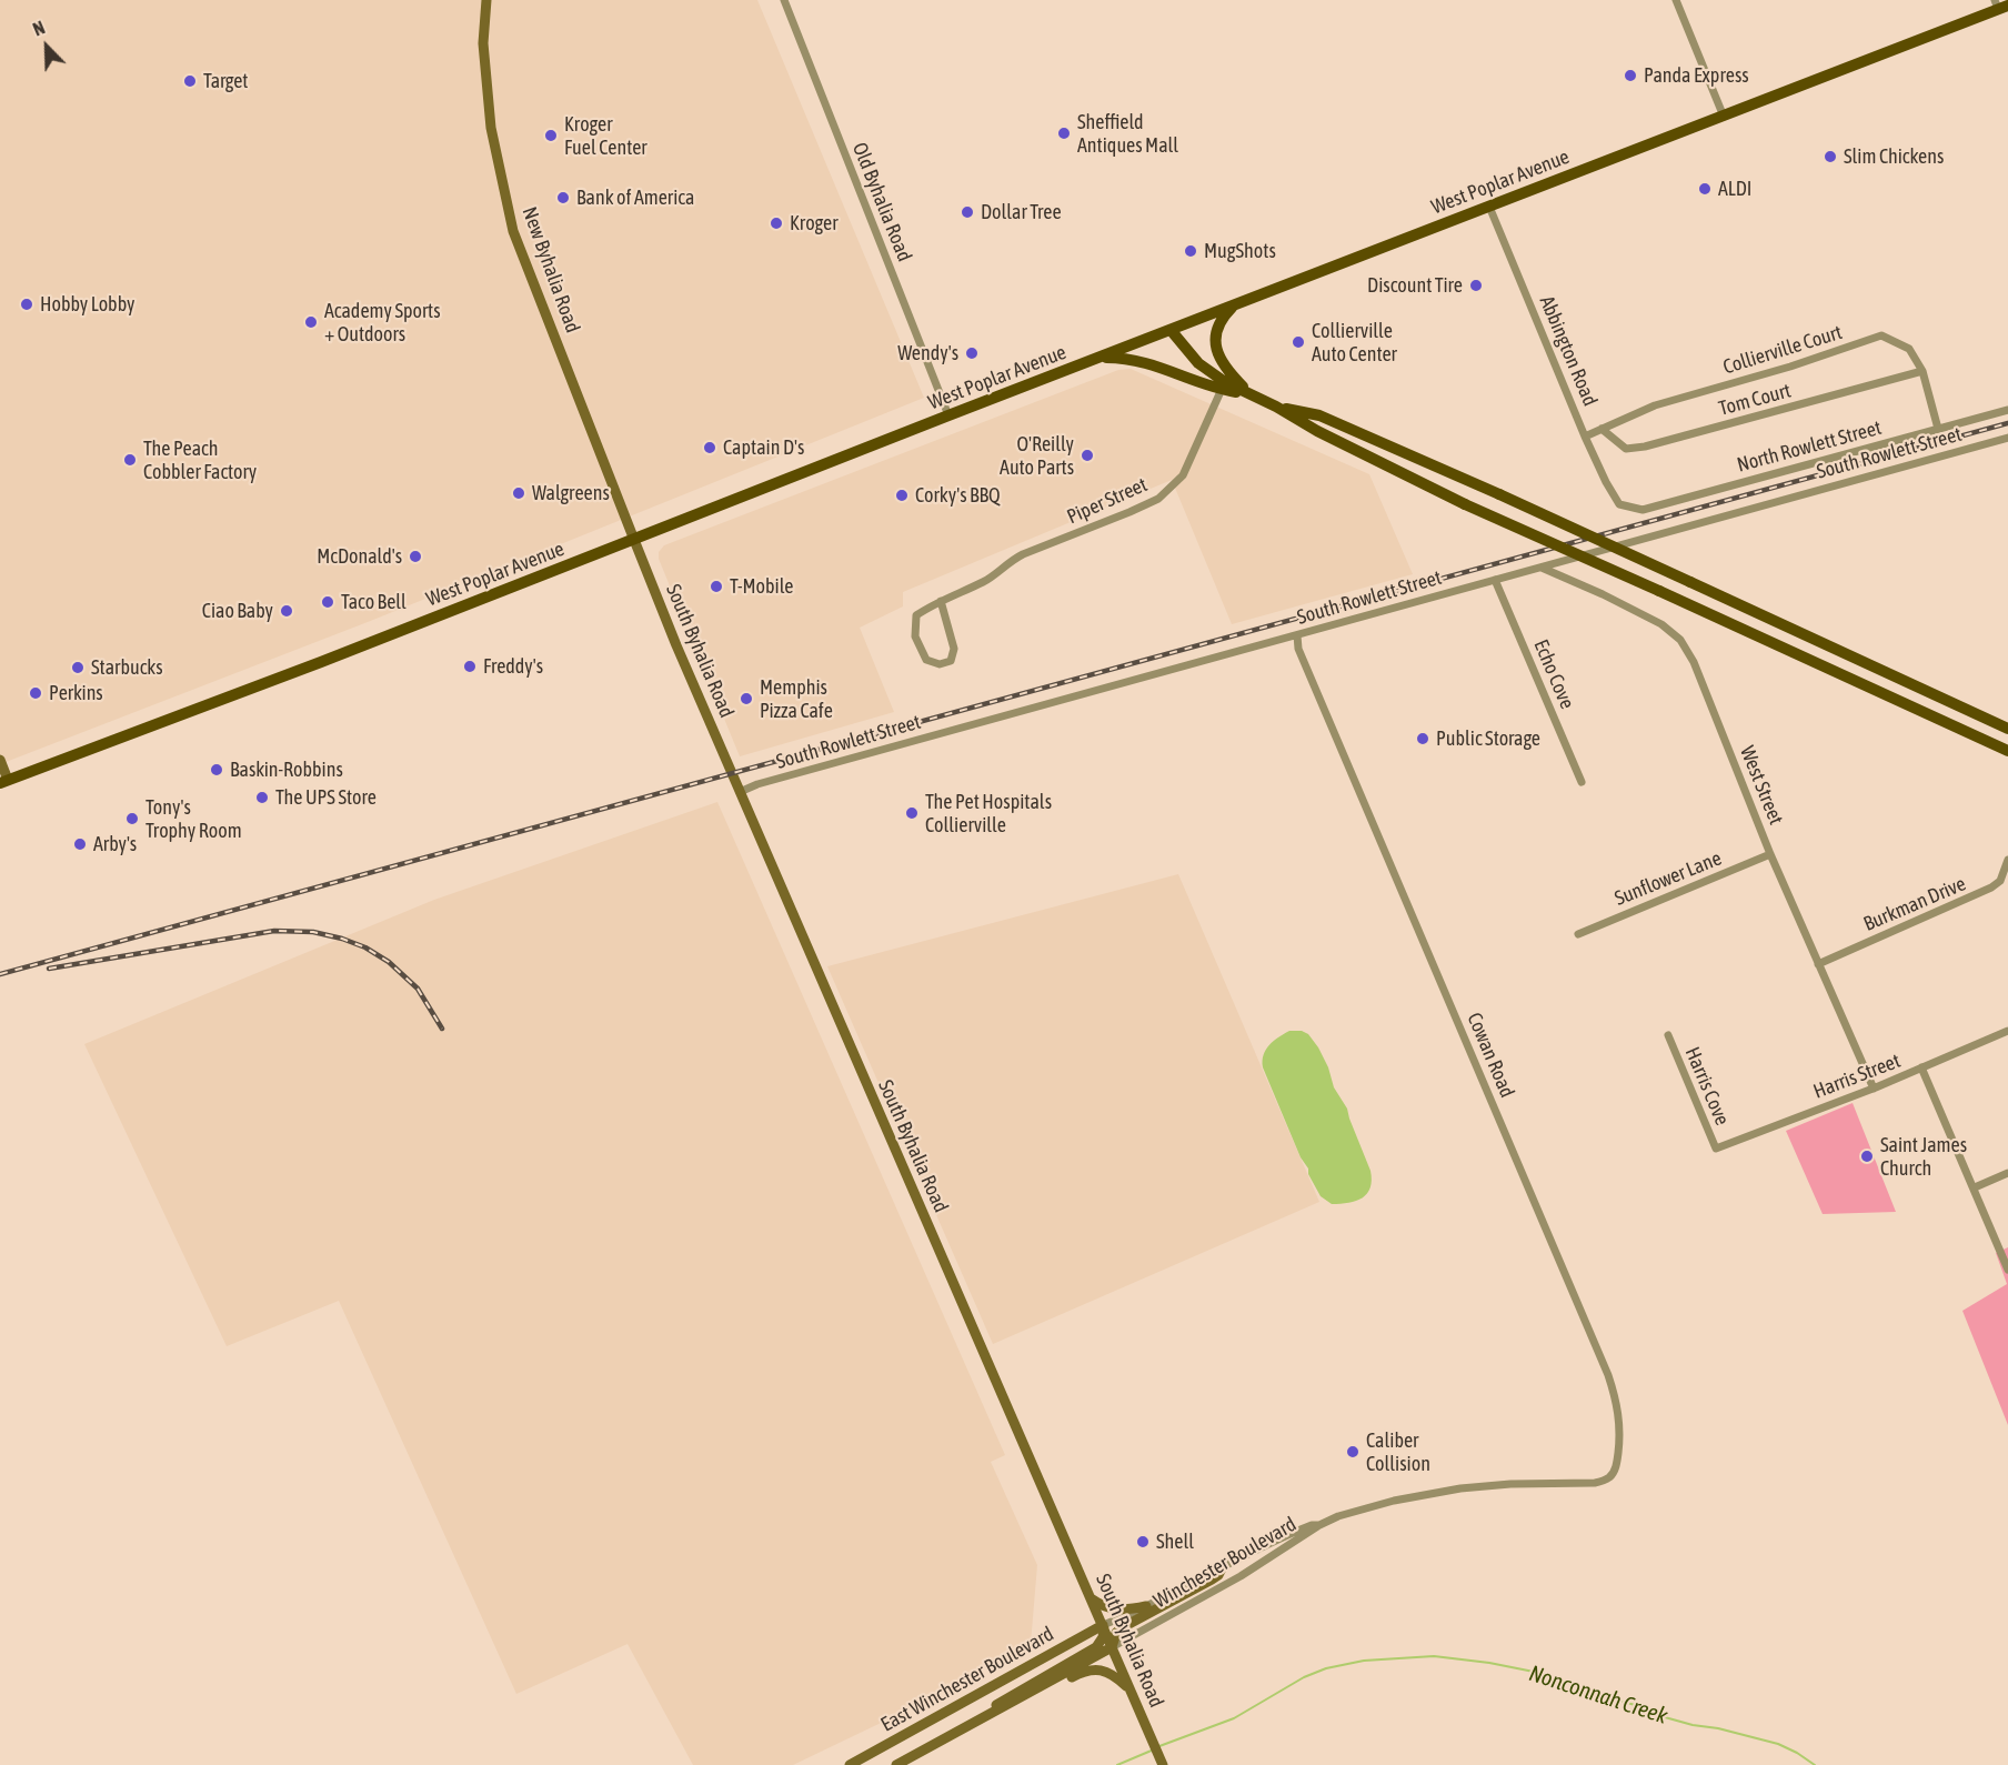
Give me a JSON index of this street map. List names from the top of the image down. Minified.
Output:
{"streets":{"main road":["West Poplar Avenue","New Byhalia Road","South Byhalia Road","East Winchester Boulevard"],"street":["Old Byhalia Road","Collierville Court","Abbington Road","Tom Court","North Rowlett Street","South Rowlett Street","Piper Street","Echo Cove","West Street","Sunflower Lane","Burkman Drive","Cowan Road","Harris Street","Harris Cove","Winchester Boulevard"]},"crossings":[["West Poplar Avenue","Old Byhalia Road"],["West Poplar Avenue","New Byhalia Road"],["West Poplar Avenue","Abbington Road"],["West Poplar Avenue","South Byhalia Road"],["New Byhalia Road","South Byhalia Road"],["Collierville Court","Abbington Road"],["Collierville Court","Tom Court"],["Collierville Court","North Rowlett Street"],["Abbington Road","North Rowlett Street"],["South Rowlett Street","South Byhalia Road"],["South Rowlett Street","Echo Cove"],["South Rowlett Street","West Street"],["South Rowlett Street","Cowan Road"],["South Byhalia Road","Winchester Boulevard"],["South Byhalia Road","East Winchester Boulevard"],["West Street","Sunflower Lane"],["West Street","Burkman Drive"],["West Street","Harris Street"],["Cowan Road","Winchester Boulevard"],["Harris Street","Harris Cove"],["Winchester Boulevard","East Winchester Boulevard"]],"water":["Nonconnah Creek"],"places":["Panda Express","Target","Sheffield Antiques Mall","Kroger Fuel Center","Slim Chickens","ALDI","Bank of America","Dollar Tree","Kroger","MugShots","Discount Tire","Hobby Lobby","Academy Sports + Outdoors","Collierville Auto Center","Wendy's","Captain D's","O'Reilly Auto Parts","The Peach Cobbler Factory","Walgreens","Corky's BBQ","McDonald's","T-Mobile","Taco Bell","Ciao Baby","Freddy's","Starbucks","Perkins","Memphis Pizza Cafe","Public Storage","Baskin-Robbins","The UPS Store","The Pet Hospitals Collierville","Tony's Trophy Room","Arby's","Saint James Church","Caliber Collision","Shell"],"north":"top left"}
